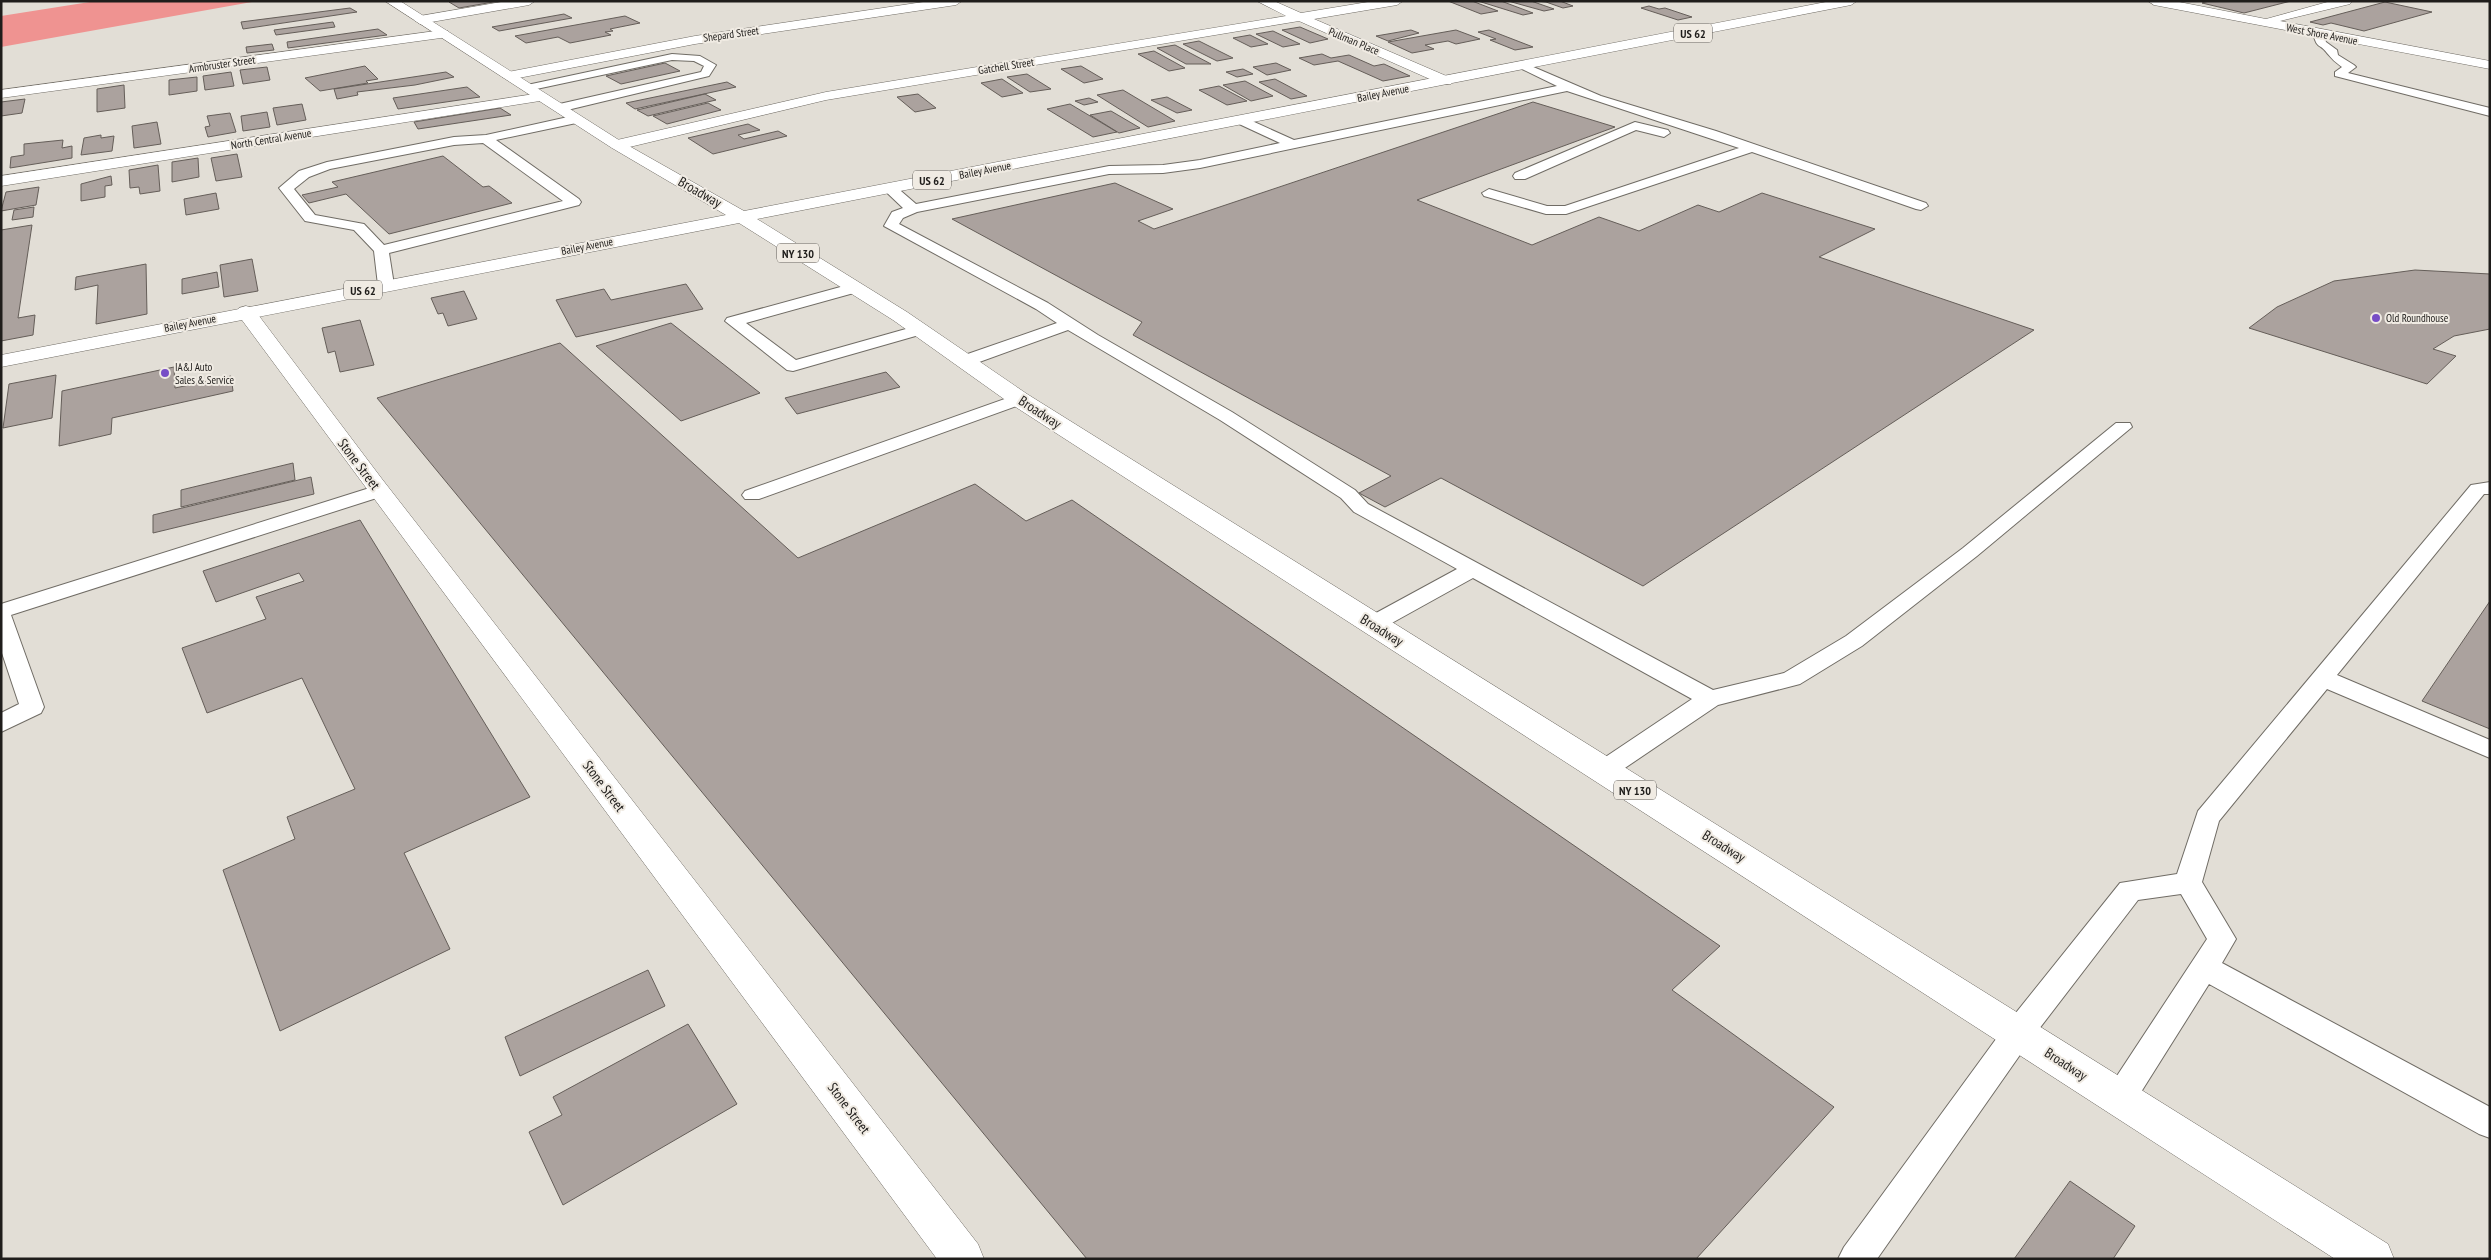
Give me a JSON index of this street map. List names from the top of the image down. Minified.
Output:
{"streets":{"street":["US 62","Shepard Street","West Shore Avenue","Pullman Place","Armbruster Street","Gatchell Street","Bailey Avenue","North Central Avenue","Broadway","NY 130","Stone Street"]},"crossings":[["Shepard Street","Broadway"],["Pullman Place","Gatchell Street"],["Pullman Place","Bailey Avenue"],["Armbruster Street","Broadway"],["Gatchell Street","Broadway"],["Bailey Avenue","Broadway"],["Bailey Avenue","Stone Street"],["North Central Avenue","Broadway"]],"places":["Old Roundhouse","IA&J Auto Sales & Service"]}
